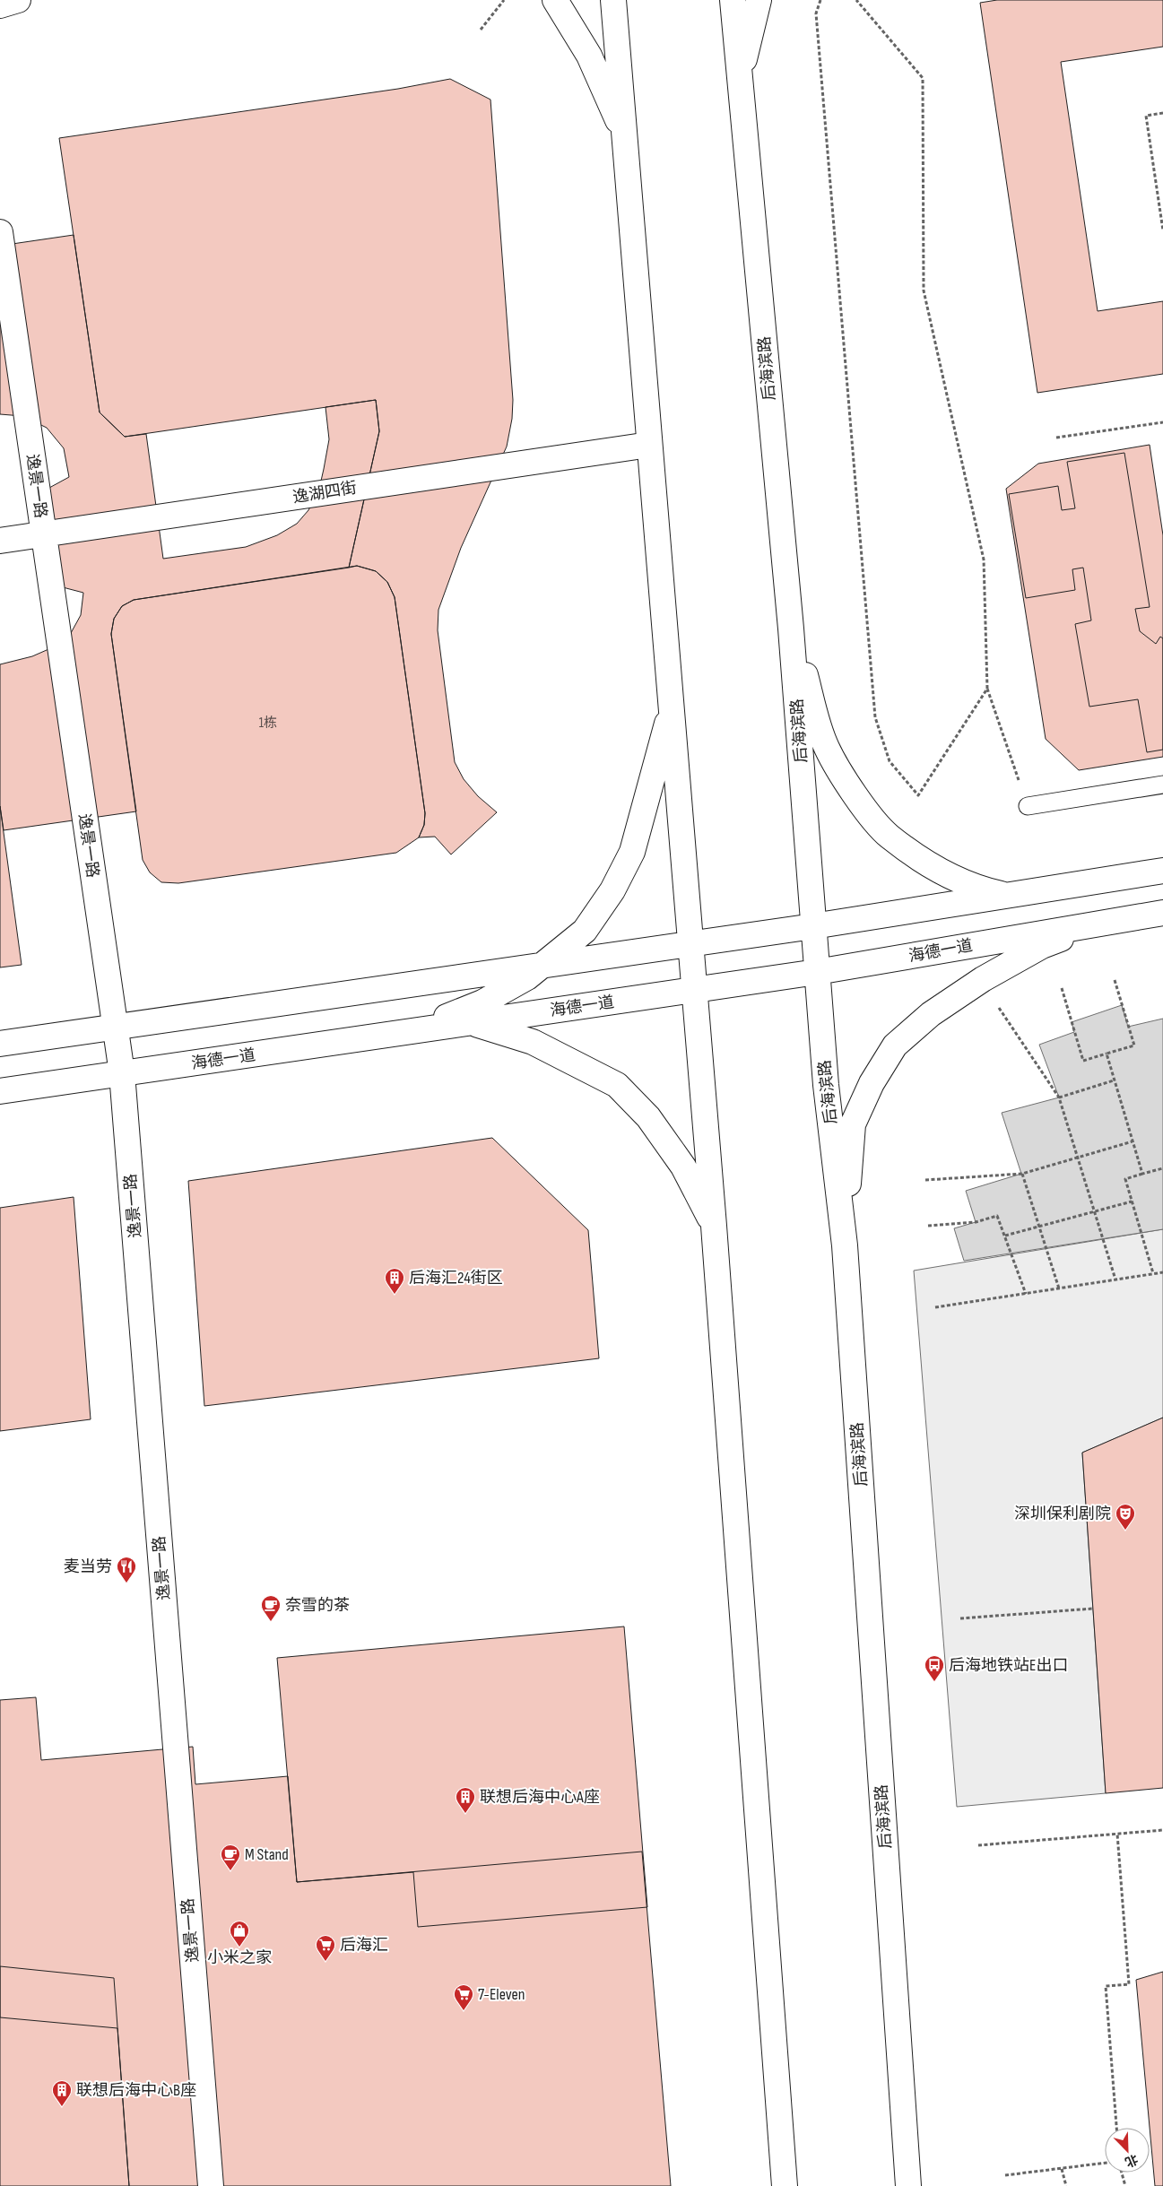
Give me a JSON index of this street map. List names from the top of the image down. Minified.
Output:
{"streets":{"main road":["后海滨路","逸景一路","逸湖四街","海德一道"]},"crossings":[["后海滨路","海德一道"],["逸景一路","逸湖四街"],["逸景一路","海德一道"]],"places":{"building":["后海汇24街区","联想后海中心A座","联想后海中心B座"],"theatre":["深圳保利剧院"],"restaurant":["麦当劳"],"cafe":["奈雪的茶","M Stand"],"bus stop":["后海地铁站E出口"],"shop":["小米之家"],"supermarket":["后海汇","7-Eleven"]},"house_numbers":["1栋"],"north":"bottom right"}
